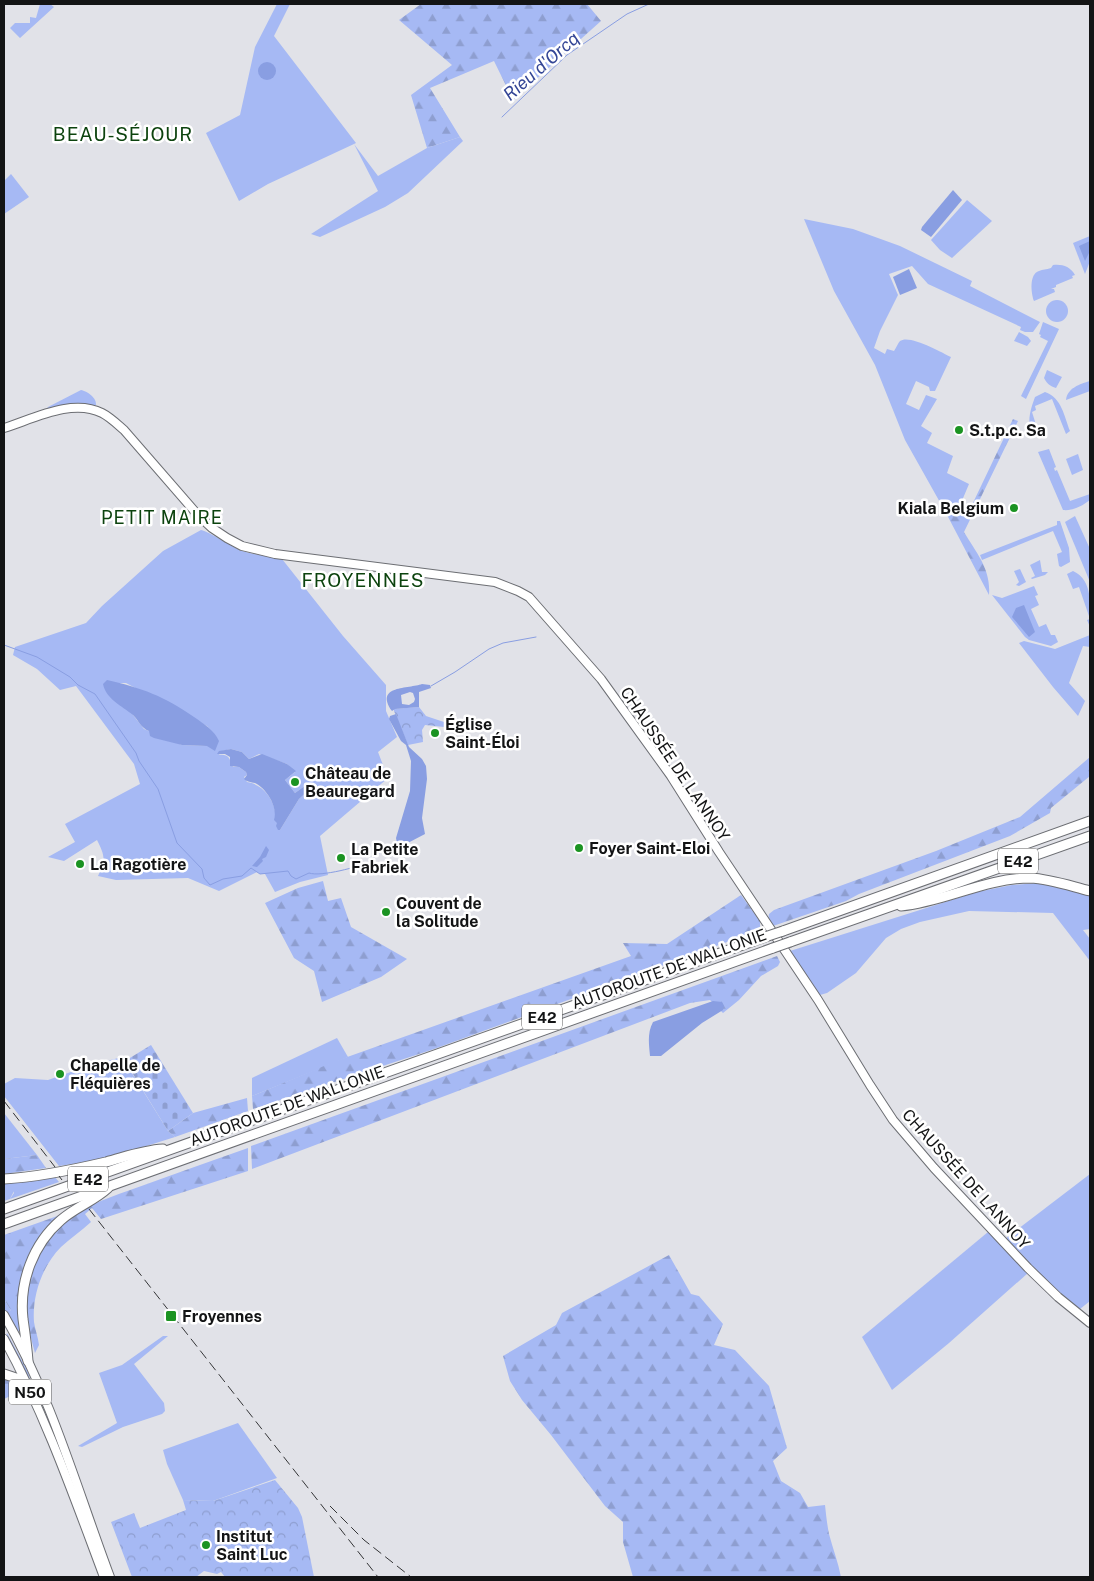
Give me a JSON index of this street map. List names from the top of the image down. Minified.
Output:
{"streets":{"highway":["E42","AUTOROUTE DE WALLONIE"],"main road":["CHAUSSÉE DE LANNOY","N50"]},"districts":["BEAU-SÉJOUR","PETIT MAIRE","FROYENNES"],"water":["Rieu d'Orcq"],"places":{"other":["S.t.p.c. Sa","Kiala Belgium","Église Saint-Éloi","Château de Beauregard","Foyer Saint-Eloi","La Petite Fabriek","La Ragotière","Couvent de la Solitude","Chapelle de Fléquières","Institut Saint Luc"],"transit":["Froyennes"]}}
